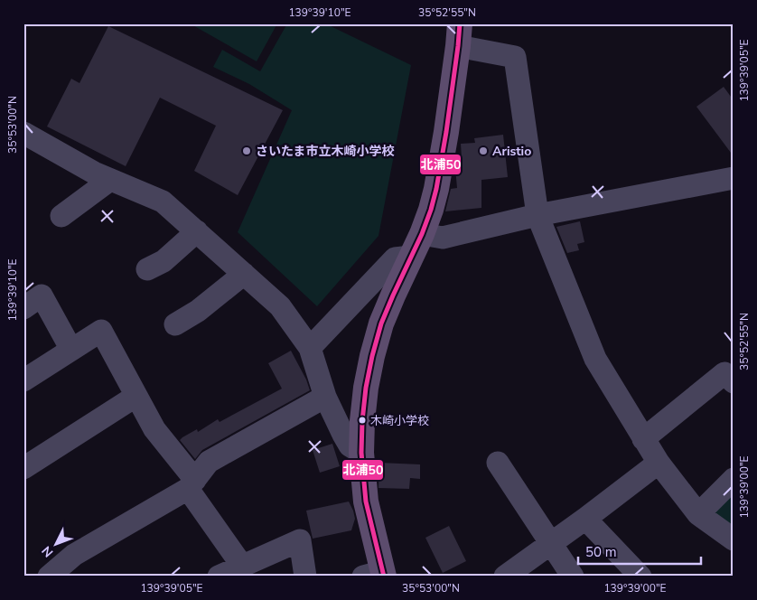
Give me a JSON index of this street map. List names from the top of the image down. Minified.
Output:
{"places":["さいたま市立木崎小学校","Aristio","木崎小学校"],"lines":["transit line 北浦50"],"scale_bar":"50 m","north":"bottom left","coordinates":["139°39'10\"E","35°52'55\"N","139°39'05\"E","35°53'00\"N","139°39'00\"E"]}
